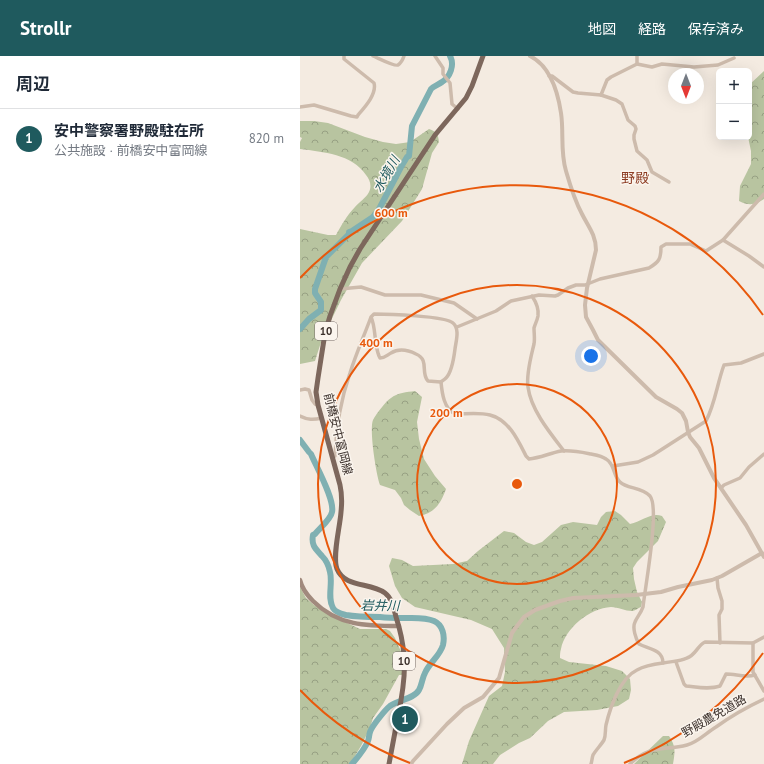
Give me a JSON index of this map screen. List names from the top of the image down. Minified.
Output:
{"streets":{"main road":["10","前橋安中富岡線"],"street":["野殿農免道路"]},"crossings":[["10","前橋安中富岡線"]],"districts":["野殿"],"water":["水境川","岩井川"],"north":"bottom","page":{"header":"Strollr","nav":["地図","経路","保存済み"],"heading":"周辺","map_buttons":["+","−"],"list":[{"mark":"1","name":"安中警察署野殿駐在所","note":"公共施設 · 前橋安中富岡線","value":"820 m"}],"pins":"1"},"rings":["600 m","400 m","200 m"]}
